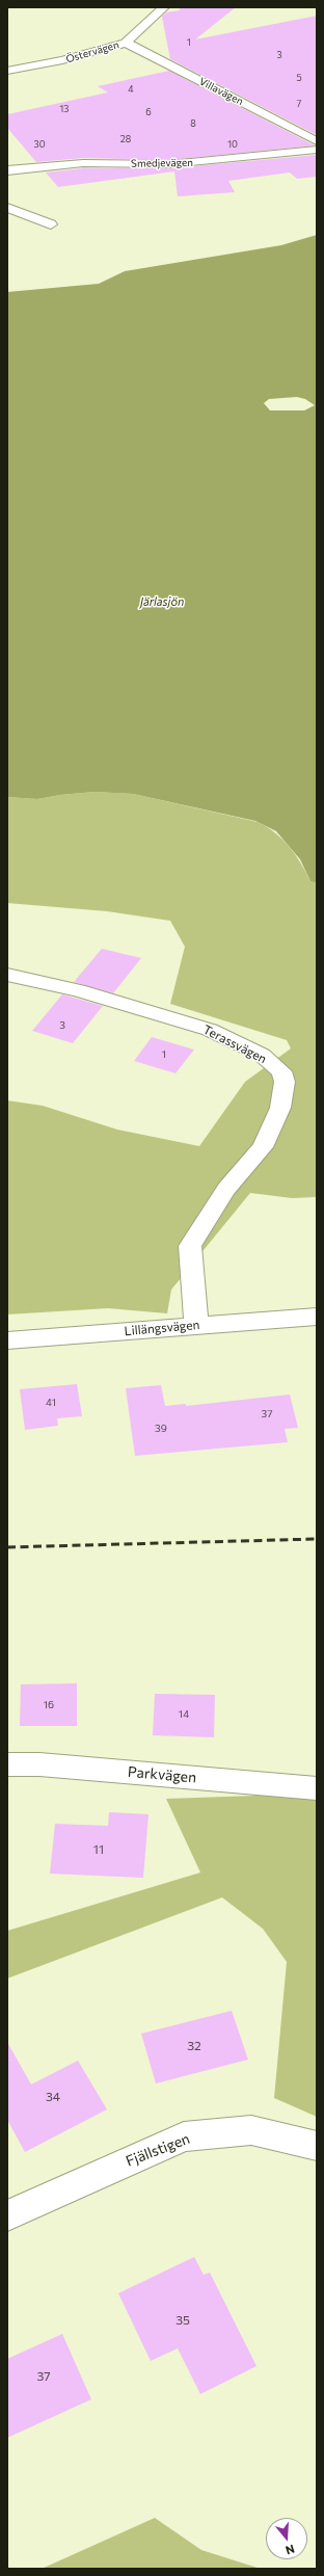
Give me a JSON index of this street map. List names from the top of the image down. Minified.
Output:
{"streets":{"street":["Östervägen","Villavägen","Smedjevägen","Terassvägen","Lillängsvägen","Parkvägen","Fjällstigen"]},"crossings":[["Östervägen","Villavägen"],["Terassvägen","Lillängsvägen"]],"water":["Järlasjön"],"house_numbers":["1","3","5","4","7","13","6","8","28","30","10","3","1","41","37","39","16","14","11","32","34","35","37"],"north":"bottom"}
